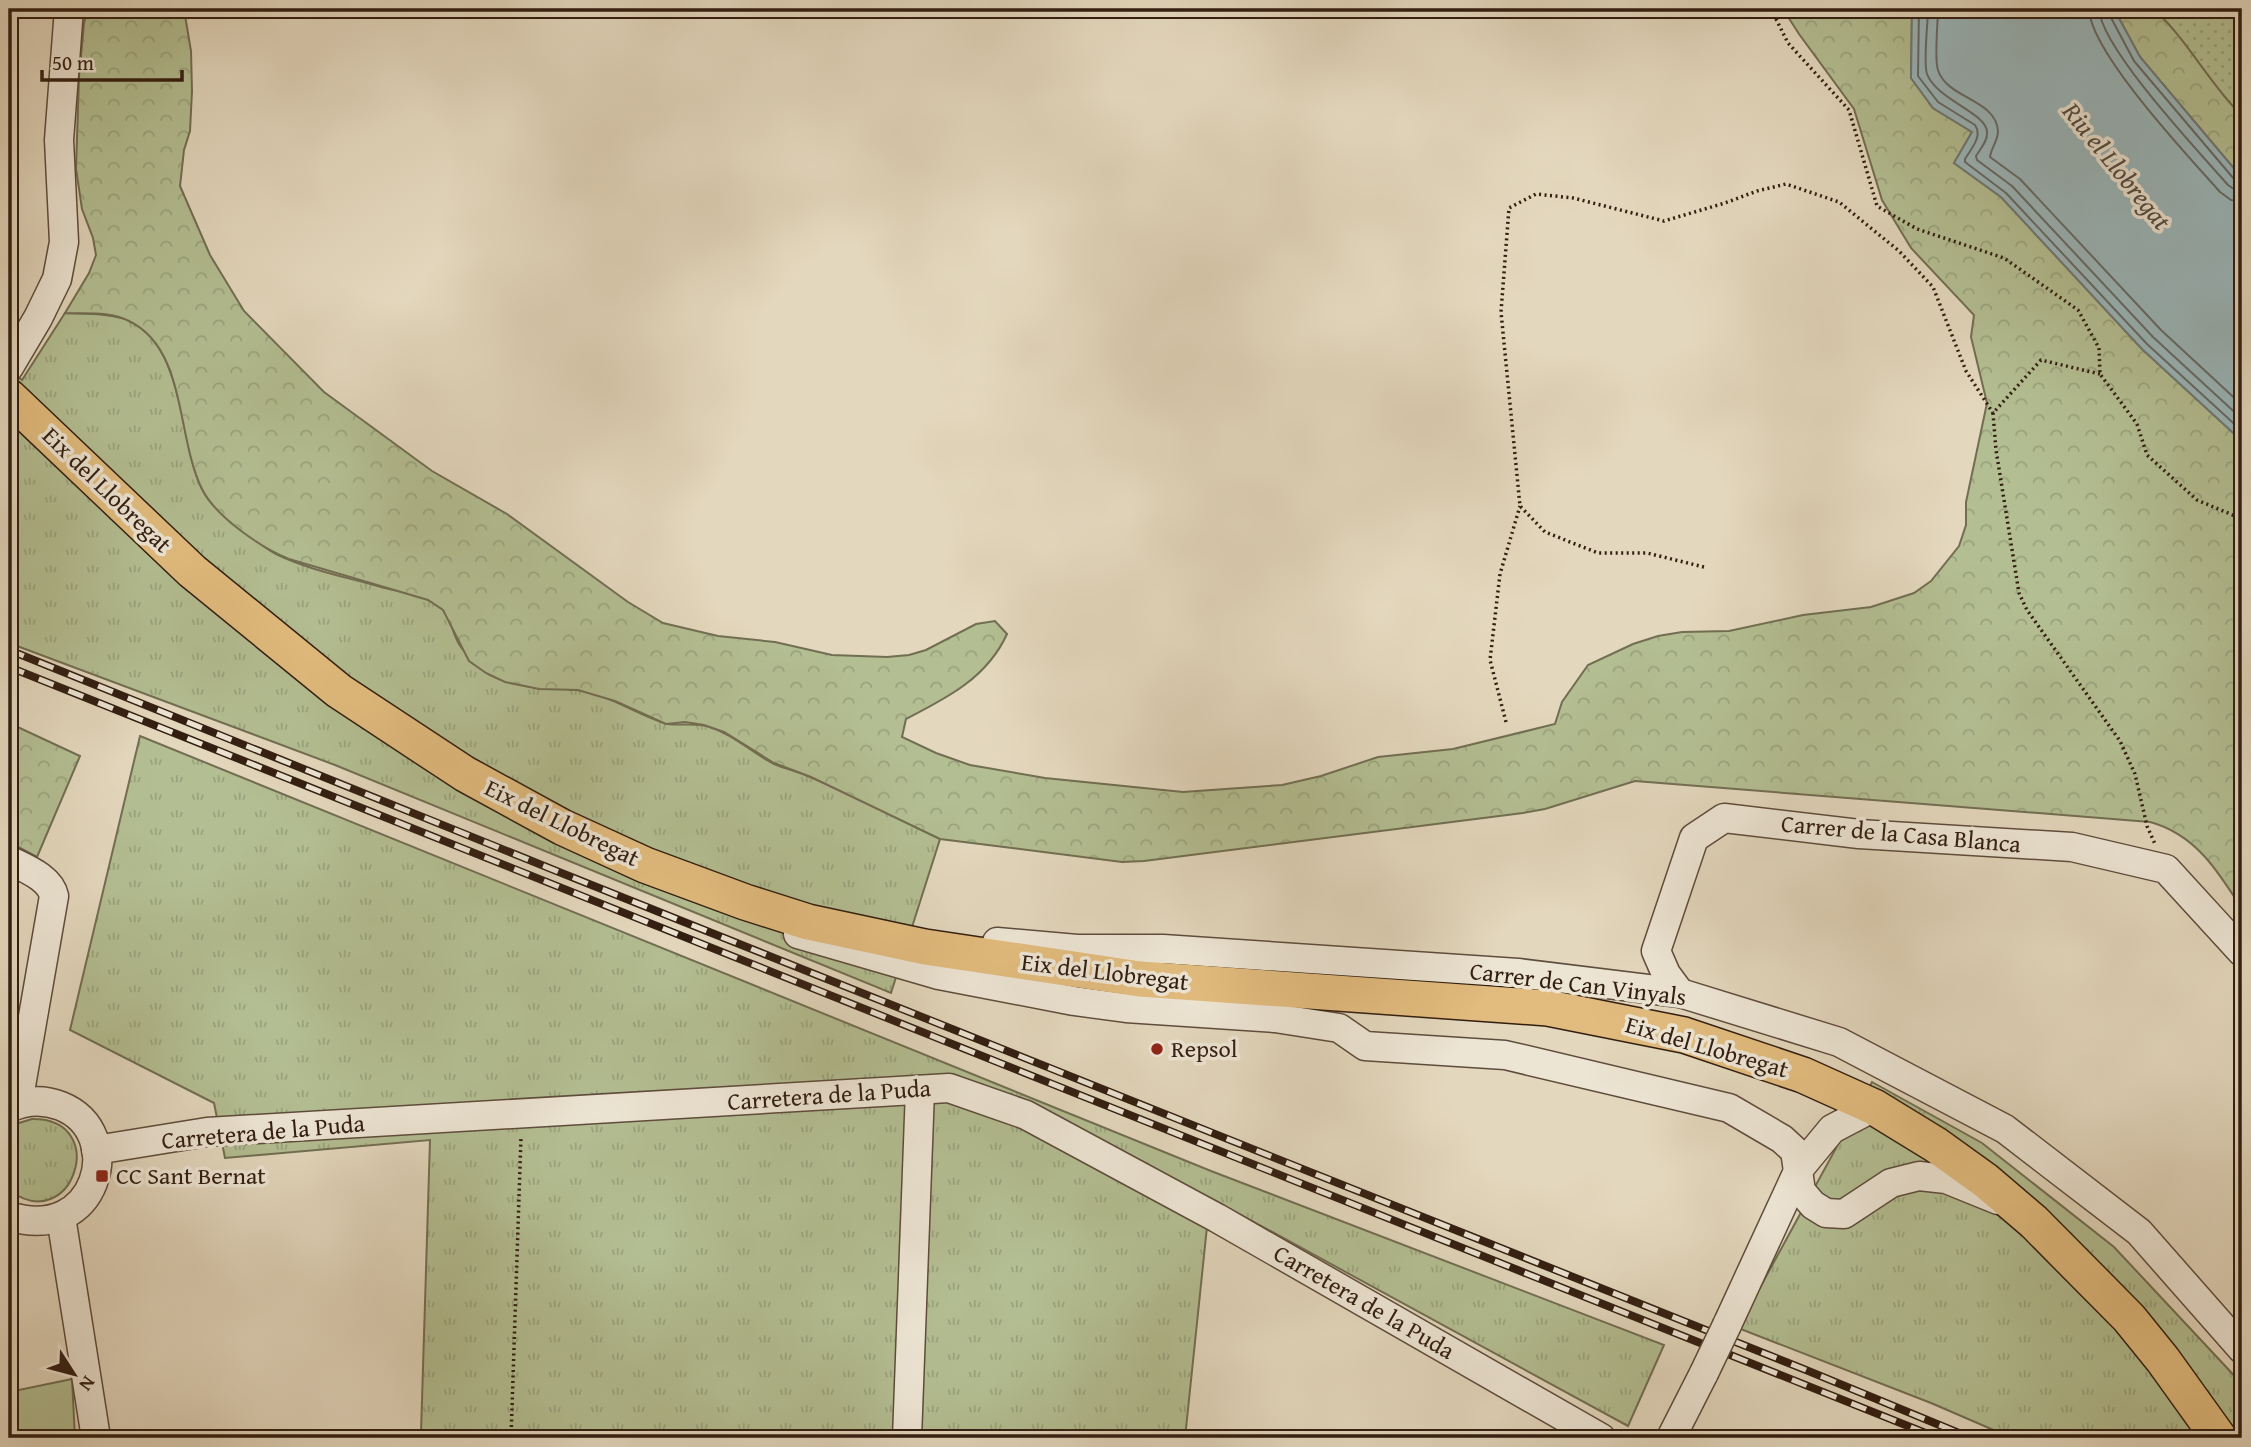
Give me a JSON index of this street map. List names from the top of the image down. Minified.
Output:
{"streets":{"main road":["Eix del Llobregat"],"street":["Carrer de la Casa Blanca","Carrer de Can Vinyals","Carretera de la Puda"]},"crossings":[["Eix del Llobregat","Carrer de Can Vinyals"],["Carrer de la Casa Blanca","Carrer de Can Vinyals"]],"water":["Riu el Llobregat"],"places":{"other":["Repsol"],"transit":["CC Sant Bernat"]},"scale_bar":"50 m","north":"bottom right"}
